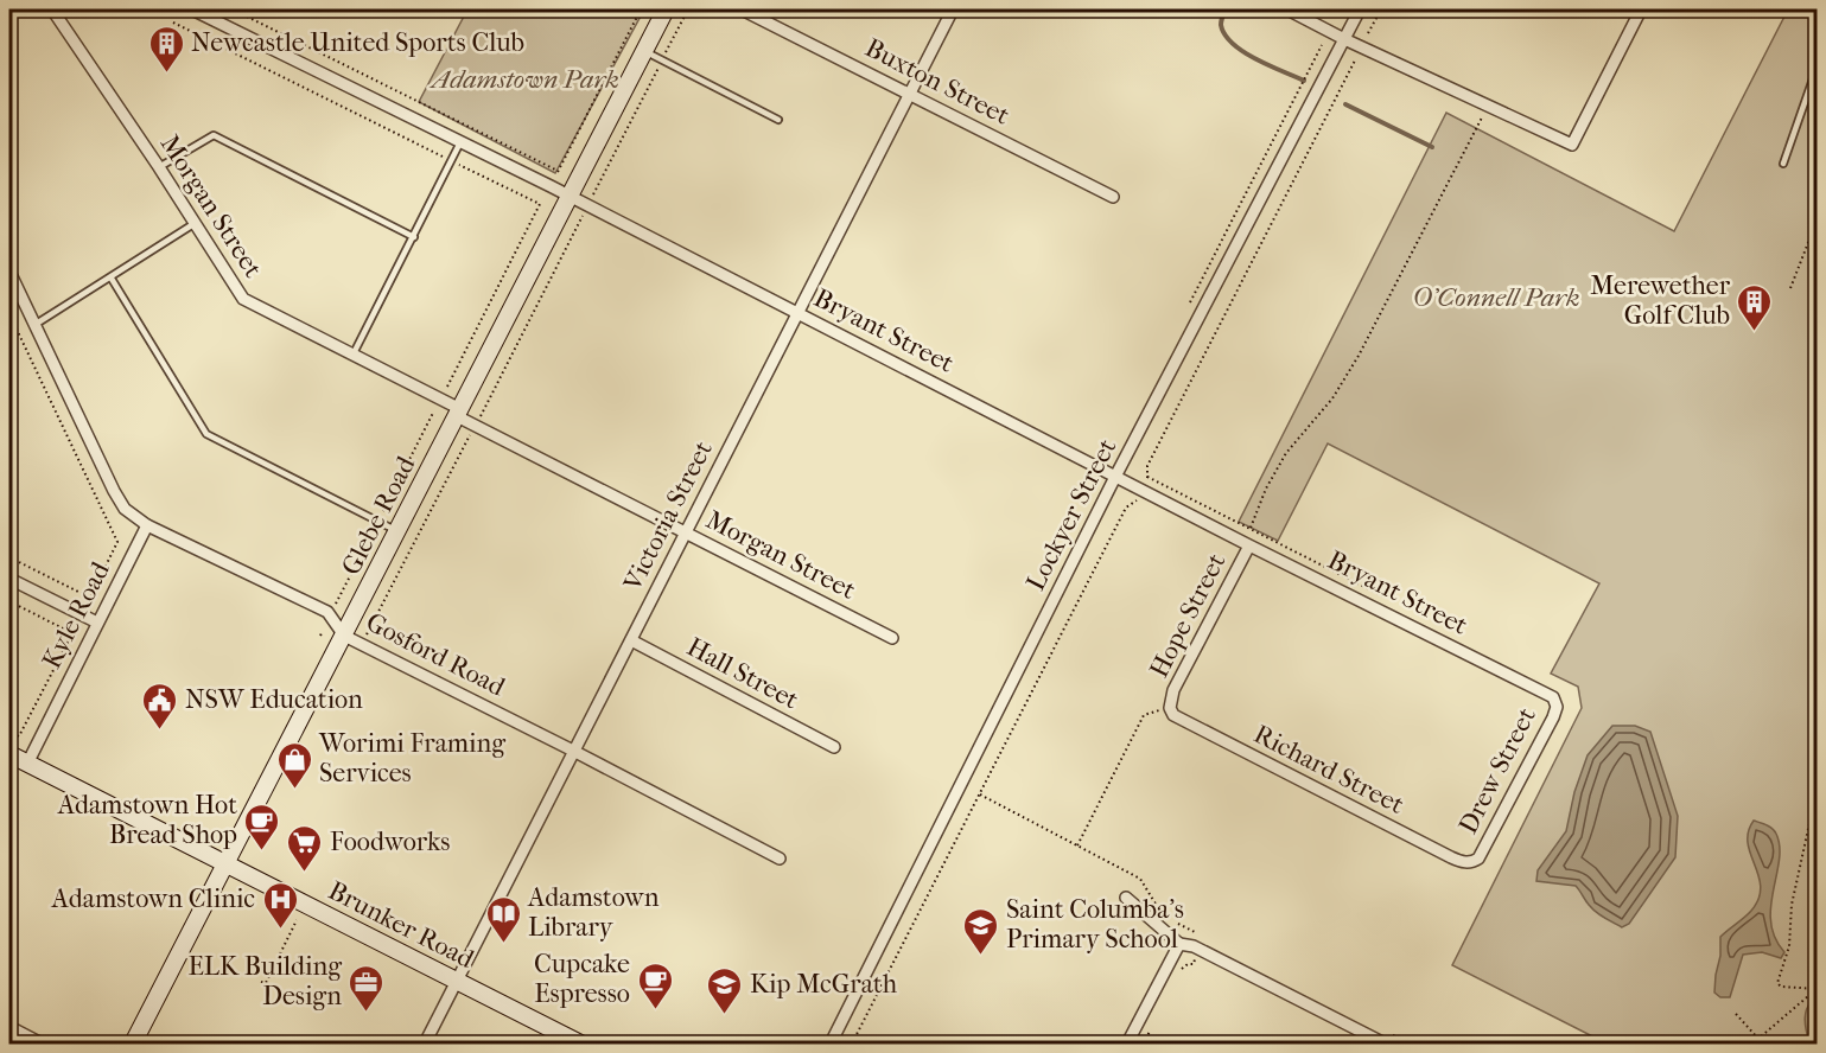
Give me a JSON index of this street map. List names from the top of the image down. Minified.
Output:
{"streets":{"main road":["Glebe Road","Brunker Road"],"street":["Buxton Street","Morgan Street","Bryant Street","Lockyer Street","Victoria Street","Kyle Road","Hope Street","Gosford Road","Hall Street","Richard Street","Drew Street"]},"crossings":[["Buxton Street","Victoria Street"],["Morgan Street","Glebe Road"],["Morgan Street","Victoria Street"],["Bryant Street","Lockyer Street"],["Bryant Street","Glebe Road"],["Bryant Street","Victoria Street"],["Bryant Street","Hope Street"],["Bryant Street","Drew Street"],["Glebe Road","Gosford Road"],["Glebe Road","Brunker Road"],["Victoria Street","Gosford Road"],["Victoria Street","Hall Street"],["Victoria Street","Brunker Road"],["Kyle Road","Gosford Road"],["Kyle Road","Brunker Road"],["Hope Street","Richard Street"],["Richard Street","Drew Street"]],"parks":["Adamstown Park","O'Connell Park"],"places":{"building":["Newcastle United Sports Club","Merewether Golf Club"],"public building":["NSW Education"],"shop":["Worimi Framing Services"],"cafe":["Adamstown Hot Bread Shop","Cupcake Espresso"],"supermarket":["Foodworks"],"hospital":["Adamstown Clinic"],"library":["Adamstown Library"],"school or university":["Saint Columba’s Primary School","Kip McGrath"],"office":["ELK Building Design"]}}
